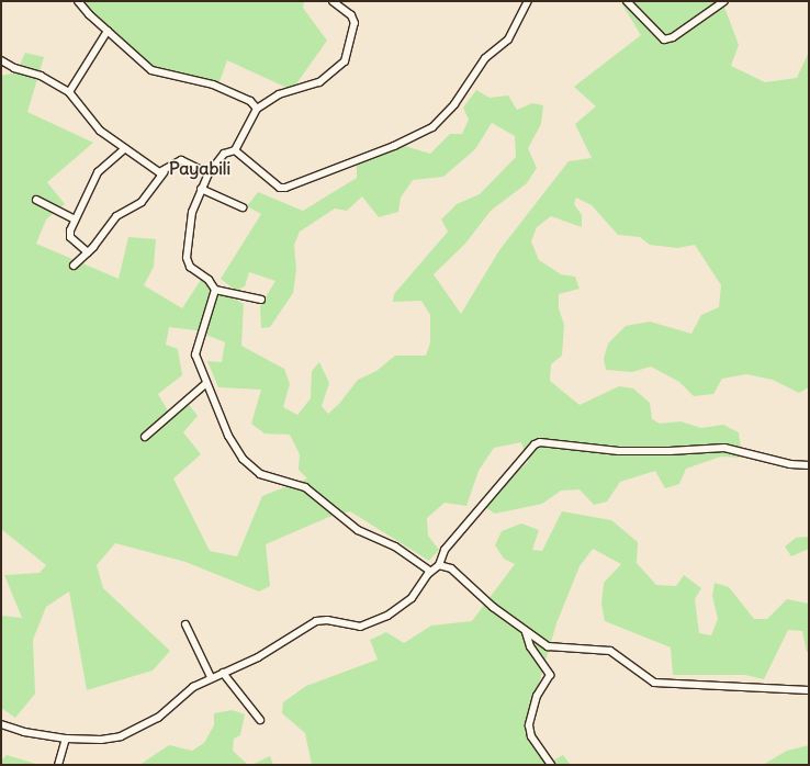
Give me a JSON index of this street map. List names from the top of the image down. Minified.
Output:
{"districts":["Payabili"]}
